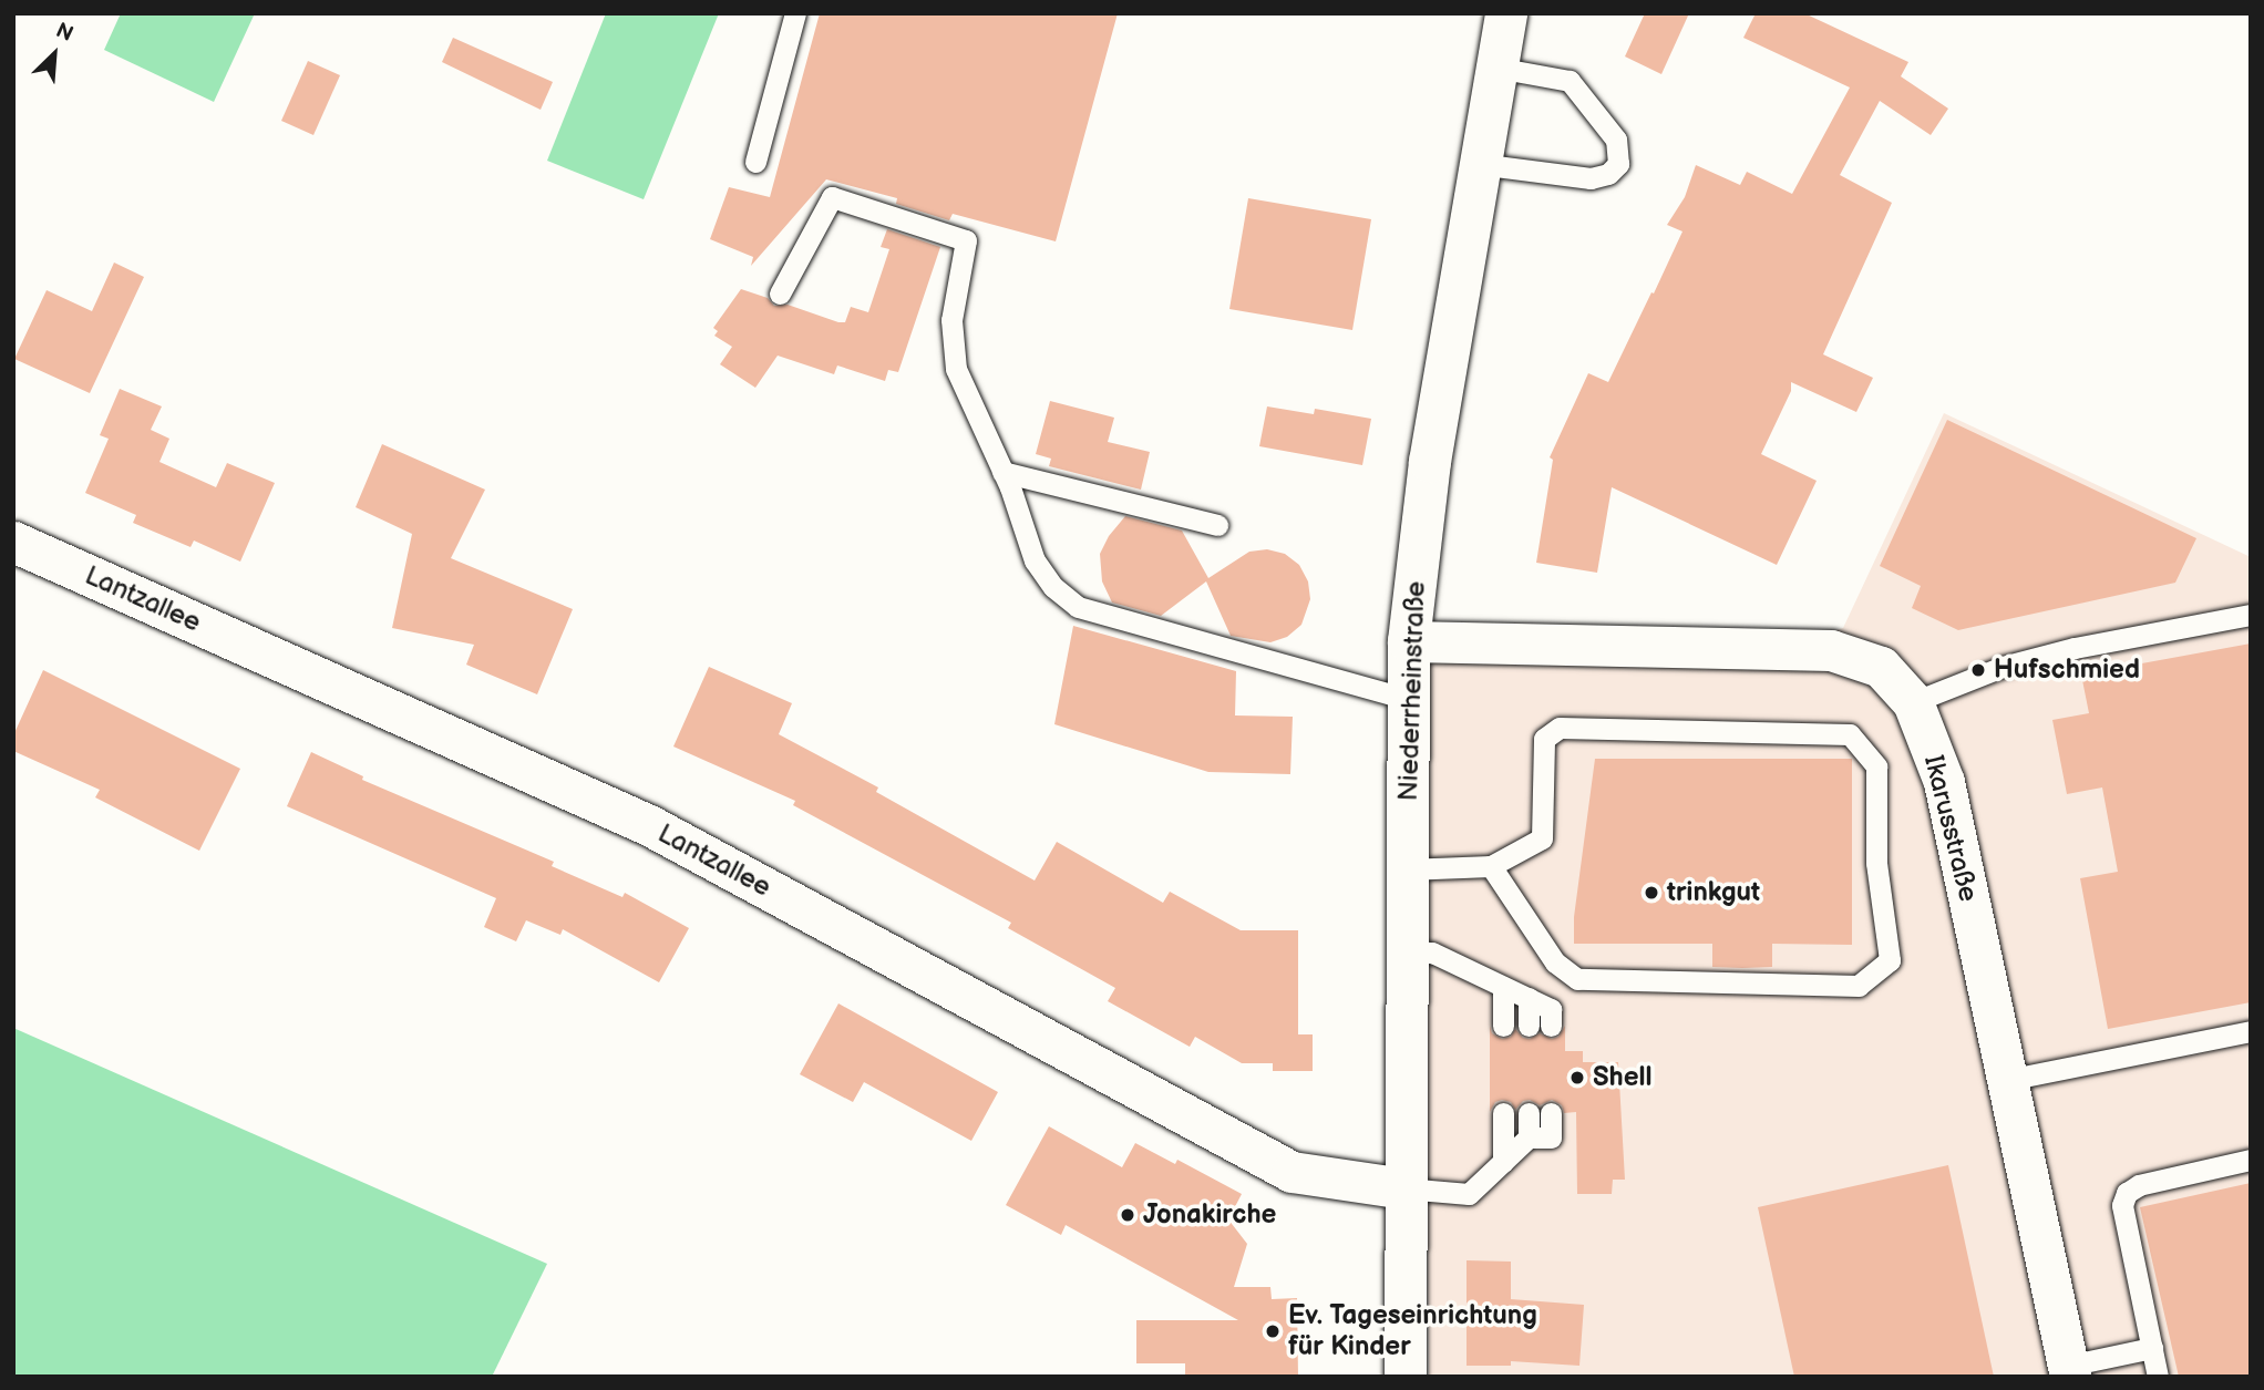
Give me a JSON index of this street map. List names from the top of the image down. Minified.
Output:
{"streets":{"street":["Lantzallee","Niederrheinstraße","Ikarusstraße"]},"crossings":[["Lantzallee","Niederrheinstraße"],["Niederrheinstraße","Ikarusstraße"]],"places":["Hufschmied","trinkgut","Shell","Jonakirche","Ev. Tageseinrichtung für Kinder"],"north":"top right"}
